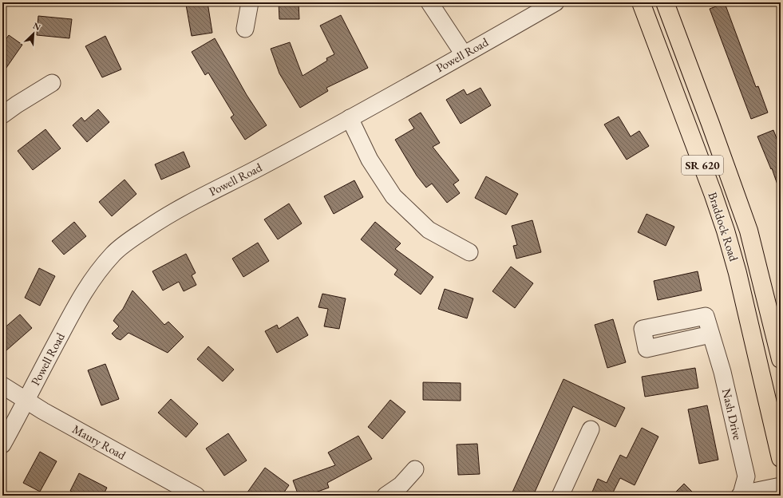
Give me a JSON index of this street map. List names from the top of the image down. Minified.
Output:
{"streets":{"main road":["SR 620","Braddock Road"],"street":["Powell Road","Nash Drive","Maury Road"]},"crossings":[["Powell Road","Maury Road"]],"north":"top right"}
